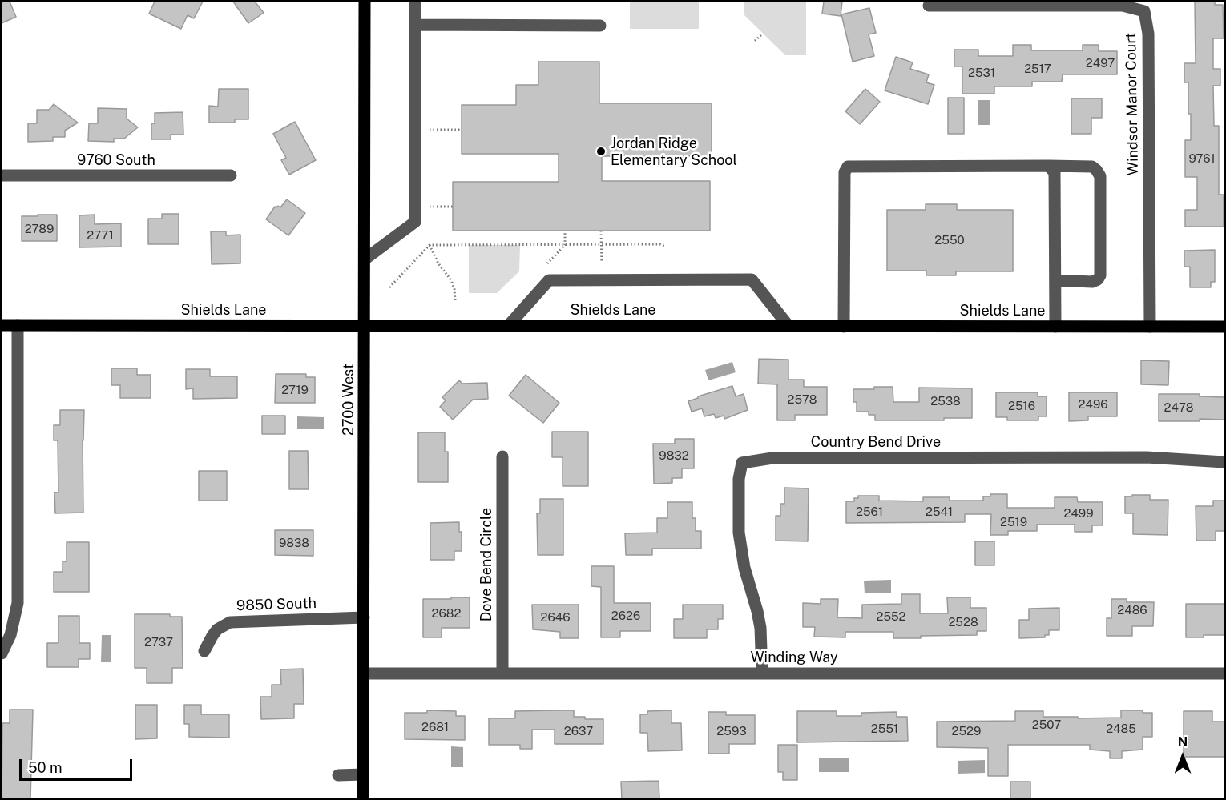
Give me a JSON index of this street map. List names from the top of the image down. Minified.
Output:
{"streets":{"main road":["Shields Lane","2700 West"],"street":["Windsor Manor Court","9760 South","Country Bend Drive","Dove Bend Circle","9850 South","Winding Way"]},"crossings":[["Windsor Manor Court","Shields Lane"],["Shields Lane","2700 West"],["2700 West","9850 South"],["2700 West","Winding Way"],["Country Bend Drive","Winding Way"],["Dove Bend Circle","Winding Way"]],"places":["Jordan Ridge Elementary School"],"house_numbers":["2497","2517","2531","9761","2789","2771","2550","2719","2578","2538","2496","2516","2478","9832","2561","2541","2499","2519","9838","2486","2682","2626","2552","2646","2528","2737","2507","2681","2551","2485","2637","2593","2529"],"scale_bar":"50 m","north":"top"}
